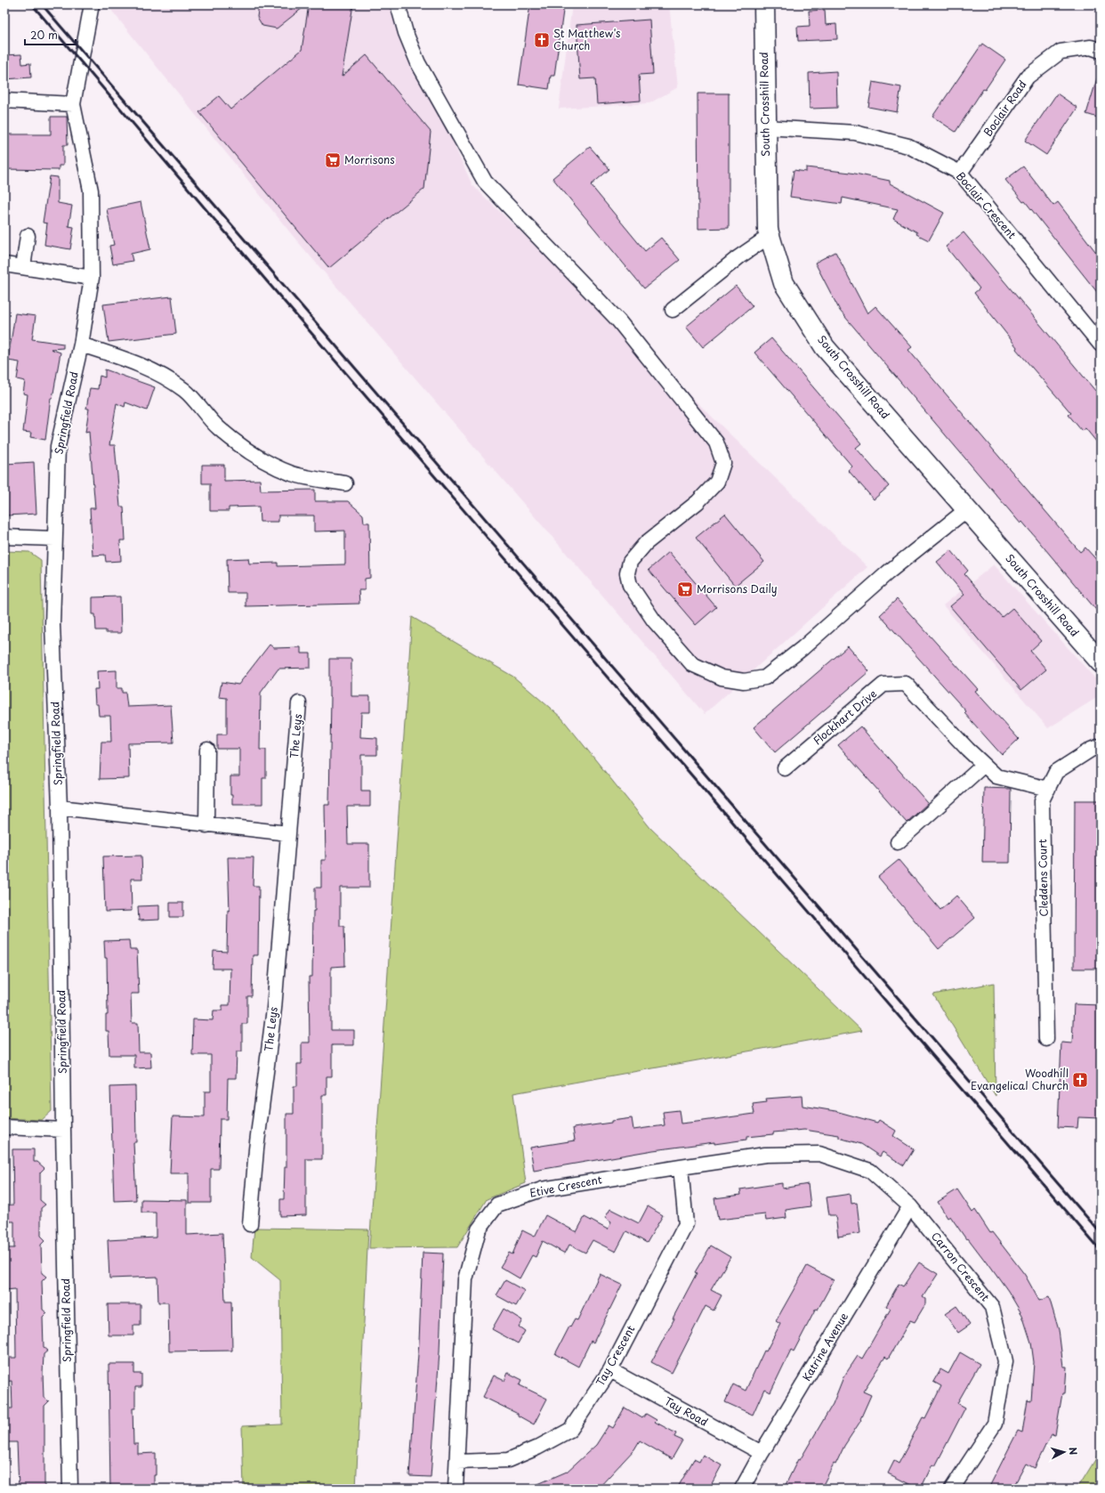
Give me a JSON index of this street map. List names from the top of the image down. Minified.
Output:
{"streets":{"street":["South Crosshill Road","Boclair Road","Boclair Crescent","Springfield Road","Flockhart Drive","The Leys","Cleddens Court","Etive Crescent","Carron Crescent","Katrine Avenue","Tay Crescent","Tay Road"]},"crossings":[["South Crosshill Road","Boclair Crescent"],["Boclair Road","Boclair Crescent"],["Flockhart Drive","Cleddens Court"],["Etive Crescent","Carron Crescent"],["Etive Crescent","Katrine Avenue"],["Etive Crescent","Tay Crescent"],["Carron Crescent","Katrine Avenue"],["Katrine Avenue","Tay Road"],["Tay Crescent","Tay Road"]],"places":{"church":["St Matthew's Church","Woodhill Evangelical Church"],"supermarket":["Morrisons","Morrisons Daily"]},"scale_bar":"20 m","north":"right"}
